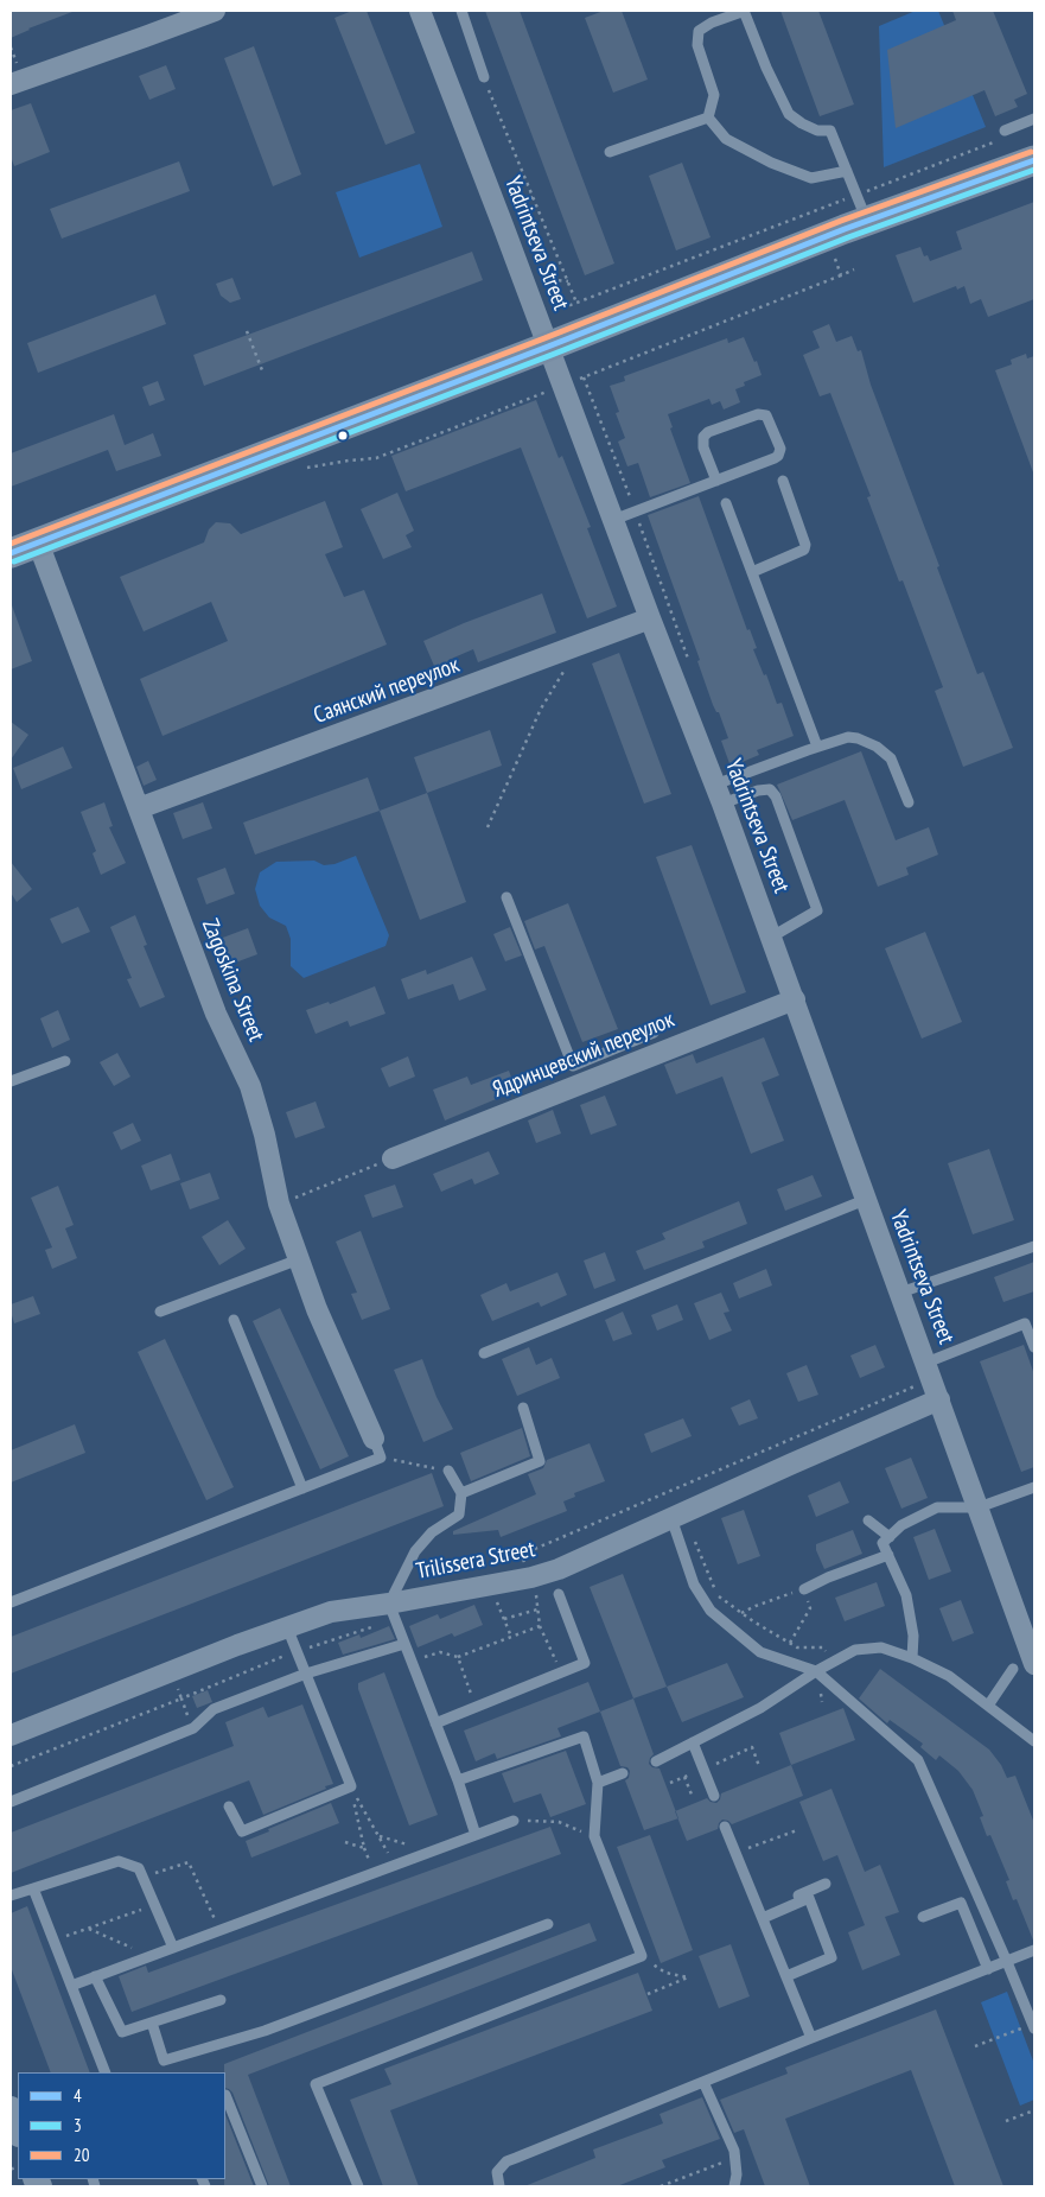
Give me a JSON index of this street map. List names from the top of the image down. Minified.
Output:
{"streets":{"street":["Yadrintseva Street","Саянский переулок","Zagoskina Street","Ядринцевский переулок","Trilissera Street"]},"crossings":[["Yadrintseva Street","Саянский переулок"],["Yadrintseva Street","Ядринцевский переулок"],["Yadrintseva Street","Trilissera Street"],["Саянский переулок","Zagoskina Street"]],"lines":["transit line 20","transit line 4","transit line 3"],"legend":["4","3","20"]}
